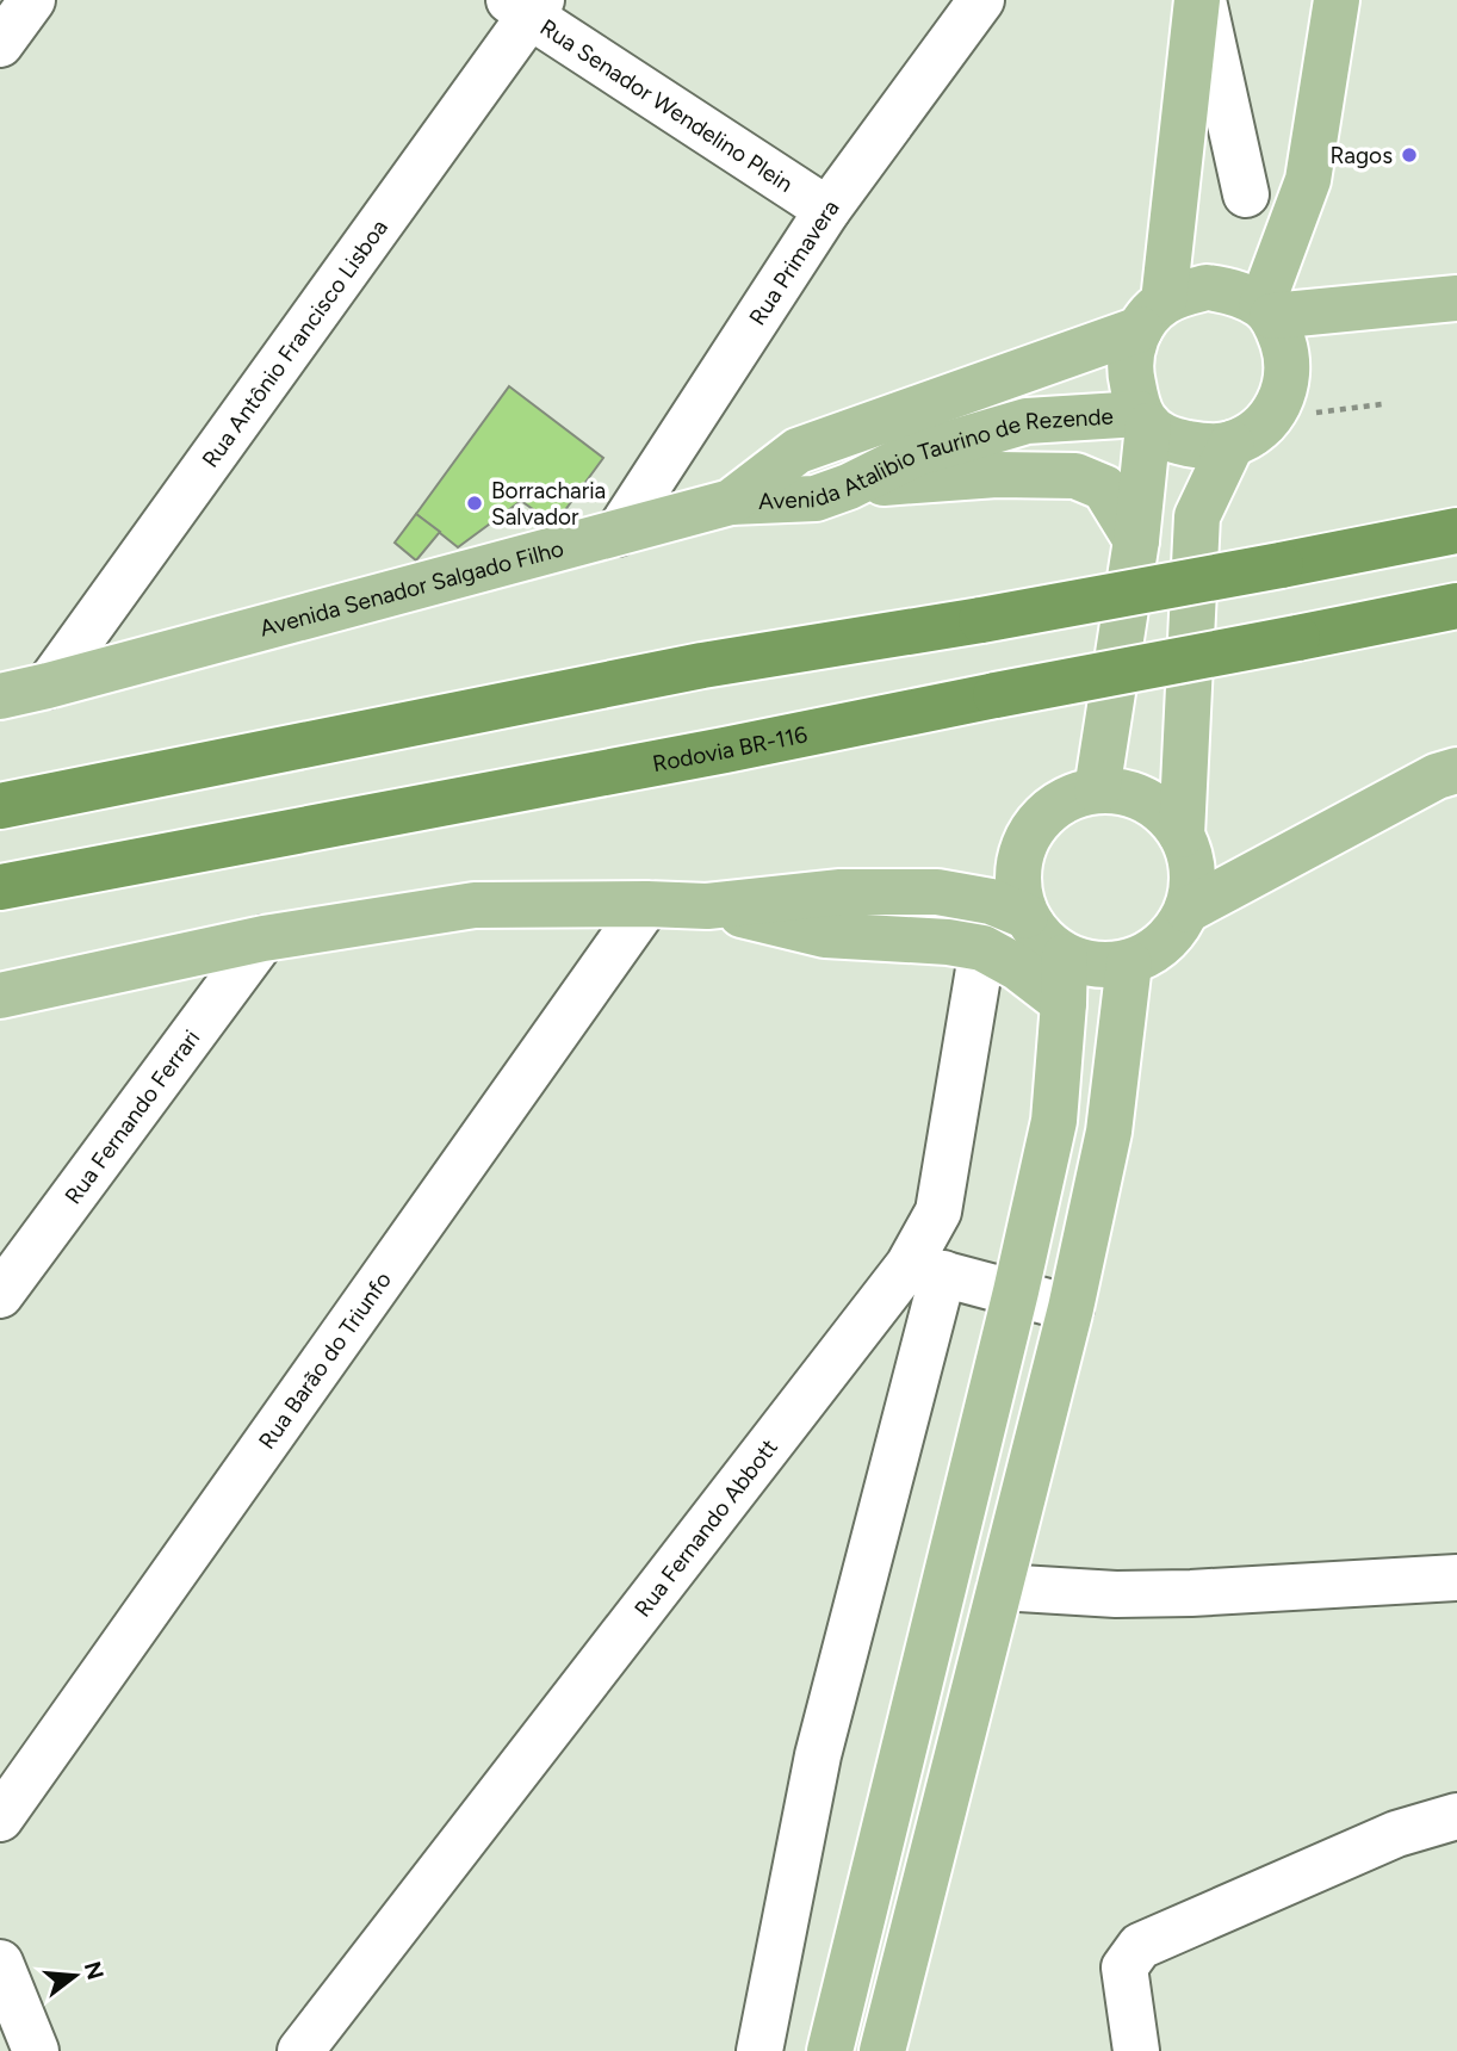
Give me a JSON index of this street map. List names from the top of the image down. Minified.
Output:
{"streets":{"highway":["Rodovia BR-116"],"main road":["Avenida Atalibio Taurino de Rezende","Avenida Senador Salgado Filho"],"street":["Rua Senador Wendelino Plein","Rua Primavera","Rua Antônio Francisco Lisboa","Rua Fernando Ferrari","Rua Barão do Triunfo","Rua Fernando Abbott"]},"crossings":[["Rua Senador Wendelino Plein","Rua Primavera"],["Rua Senador Wendelino Plein","Rua Antônio Francisco Lisboa"],["Rua Primavera","Avenida Senador Salgado Filho"],["Rua Antônio Francisco Lisboa","Avenida Senador Salgado Filho"],["Avenida Atalibio Taurino de Rezende","Avenida Senador Salgado Filho"]],"places":["Ragos","Borracharia Salvador"],"north":"right"}
